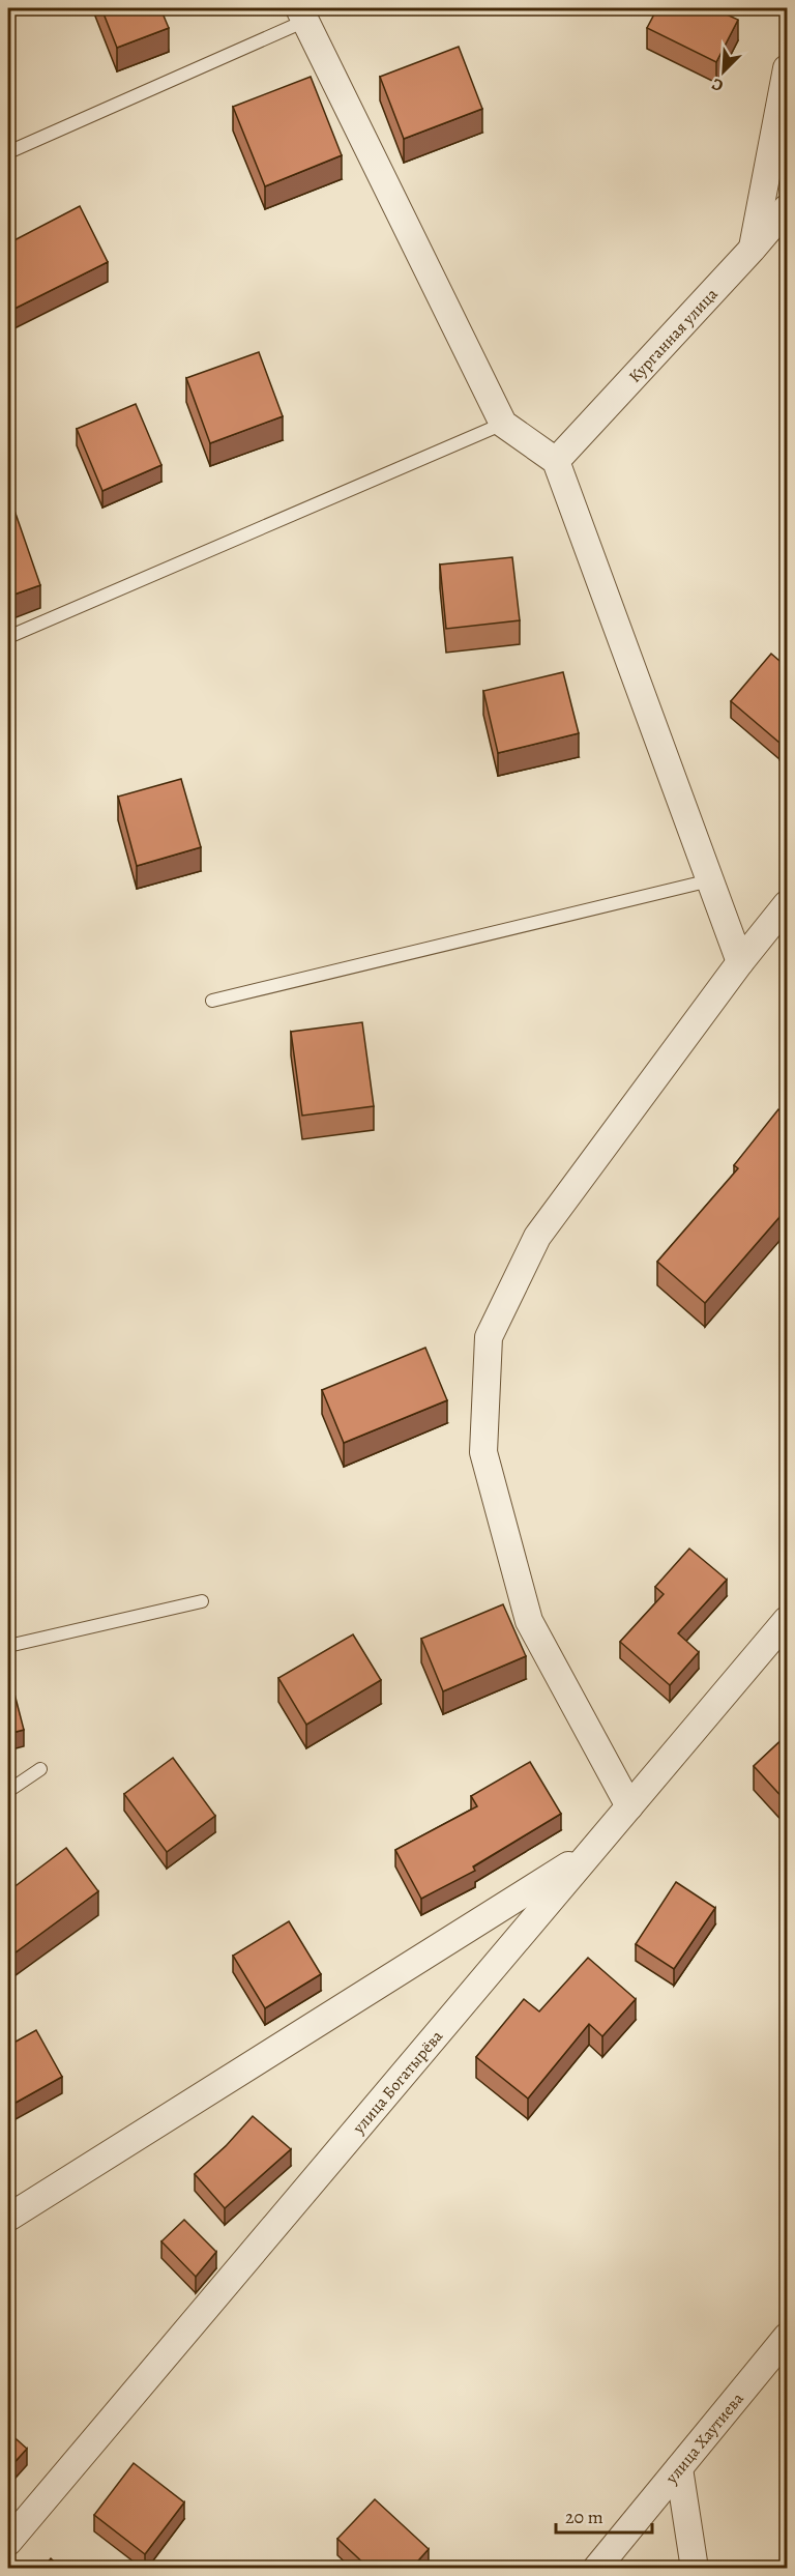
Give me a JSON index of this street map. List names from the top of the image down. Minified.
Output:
{"streets":{"street":["Курганная улица","улица Богатырёва","улица Хаутиева"]},"scale_bar":"20 m","north":"bottom left"}
